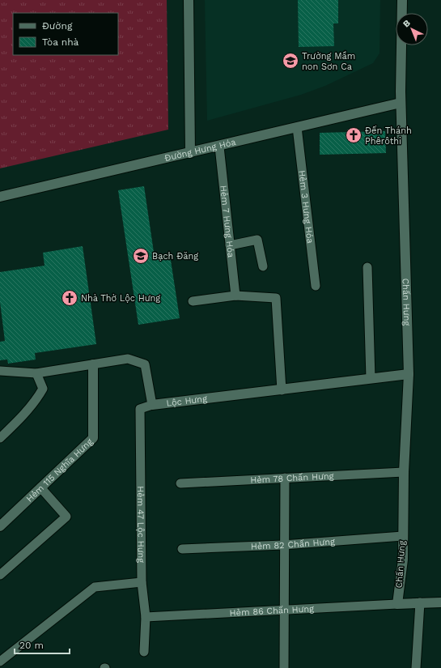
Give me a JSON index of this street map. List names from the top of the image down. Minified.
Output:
{"streets":{"street":["Đường Hưng Hóa","Chấn Hưng","Lộc Hưng","Hẻm 115 Nghĩa Hưng"],"lane":["Hẻm 3 Hưng Hóa","Hẻm 7 Hưng Hóa","Hẻm 78 Chấn Hưng","Hẻm 47 Lộc Hưng","Hẻm 82 Chấn Hưng","Hẻm 86 Chấn Hưng"]},"crossings":[["Đường Hưng Hóa","Hẻm 3 Hưng Hóa"],["Đường Hưng Hóa","Hẻm 7 Hưng Hóa"],["Đường Hưng Hóa","Chấn Hưng"],["Chấn Hưng","Lộc Hưng"],["Chấn Hưng","Hẻm 78 Chấn Hưng"],["Chấn Hưng","Hẻm 82 Chấn Hưng"],["Chấn Hưng","Hẻm 86 Chấn Hưng"],["Lộc Hưng","Hẻm 47 Lộc Hưng"],["Hẻm 47 Lộc Hưng","Hẻm 86 Chấn Hưng"]],"places":{"school or university":["Trường Mầm non Sơn Ca","Bạch Đăng"],"church":["Đến Thánh Phêrôthi","Nhà Thờ Lộc Hưng"]},"legend":["Đường","Tòa nhà"],"scale_bar":"20 m","north":"top left"}
